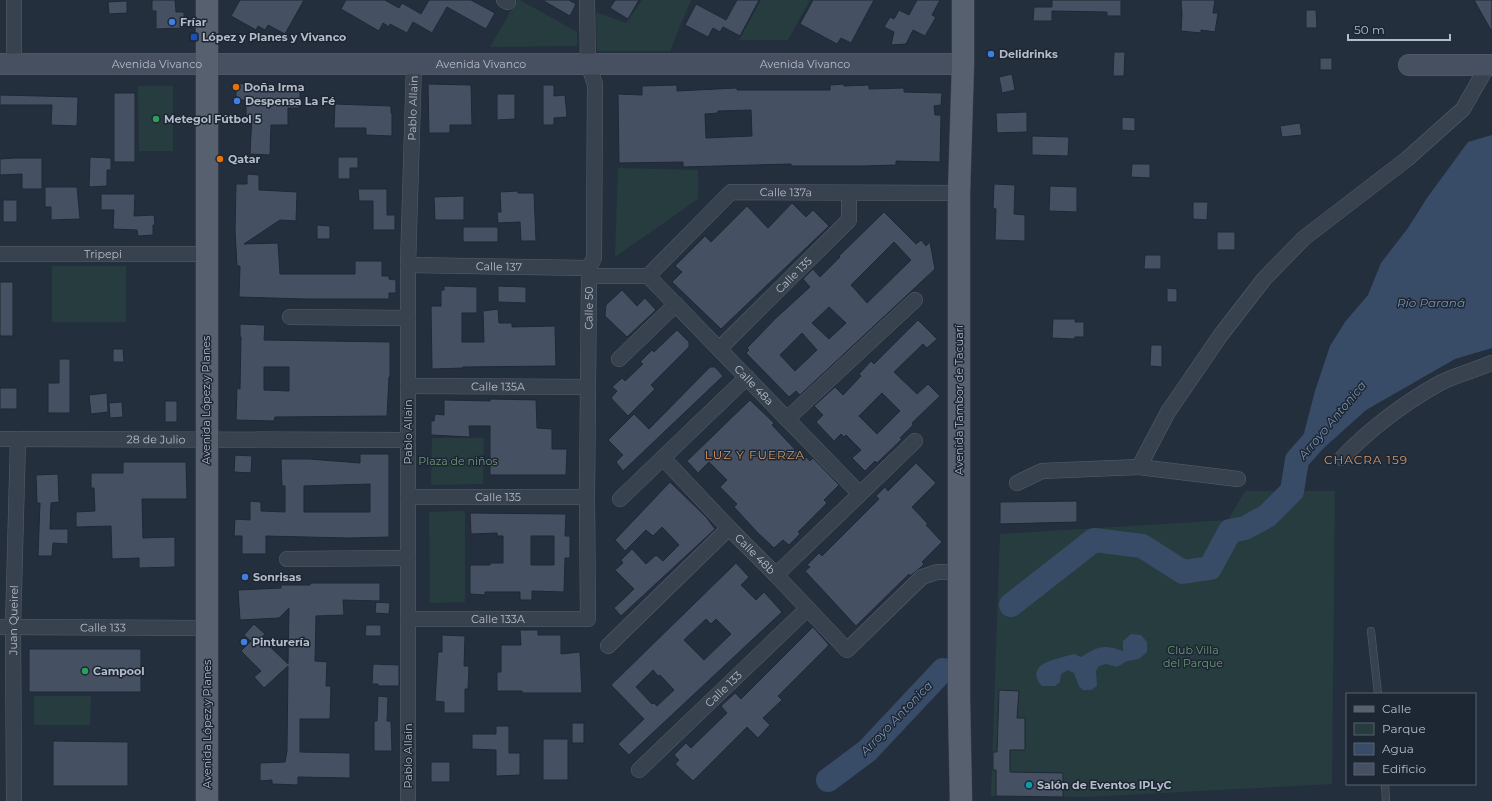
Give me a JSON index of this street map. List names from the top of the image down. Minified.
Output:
{"streets":{"main road":["Avenida Vivanco","Avenida López y Planes","Avenida Tambor de Tacuarí"],"street":["Pablo Allain","Calle 137a","Tripepi","Calle 137","Calle 135","Calle 50","Calle 48a","Calle 135A","28 de Julio","Calle 48b","Calle 133A","Juan Queirel","Calle 133"]},"crossings":[["Avenida Vivanco","Pablo Allain"],["Avenida Vivanco","Calle 50"],["Avenida Vivanco","Avenida López y Planes"],["Avenida Vivanco","Avenida Tambor de Tacuarí"],["Pablo Allain","Calle 137"],["Pablo Allain","Calle 135"],["Pablo Allain","Calle 135A"],["Pablo Allain","28 de Julio"],["Pablo Allain","Calle 133A"],["Calle 137a","Calle 137"],["Calle 137a","Calle 135"],["Calle 137a","Calle 48a"],["Calle 137a","Avenida Tambor de Tacuarí"],["Tripepi","Avenida López y Planes"],["Calle 137","Calle 50"],["Calle 137","Calle 48a"],["Calle 135","Calle 50"],["Calle 135","Calle 48a"],["Calle 50","Calle 135A"],["Calle 50","Calle 133A"],["Avenida López y Planes","28 de Julio"],["Avenida López y Planes","Calle 133"],["Avenida Tambor de Tacuarí","Calle 48b"],["28 de Julio","Juan Queirel"],["Calle 48b","Calle 133"],["Juan Queirel","Calle 133"]],"districts":["LUZ Y FUERZA","CHACRA 159"],"water":["Río Paraná","Arroyo Antonica"],"parks":["Plaza de niños","Club Villa del Parque"],"places":{"other":["Fríar","Delidrinks","Doña Irma","Despensa La Fé","Metegol Fútbol 5","Qatar","Sonrisas","Pinturería","Campool","Salón de Eventos IPLyC"],"transit":["López y Planes y Vivanco"]},"legend":["Calle","Parque","Agua","Edificio"],"scale_bar":"50 m"}
